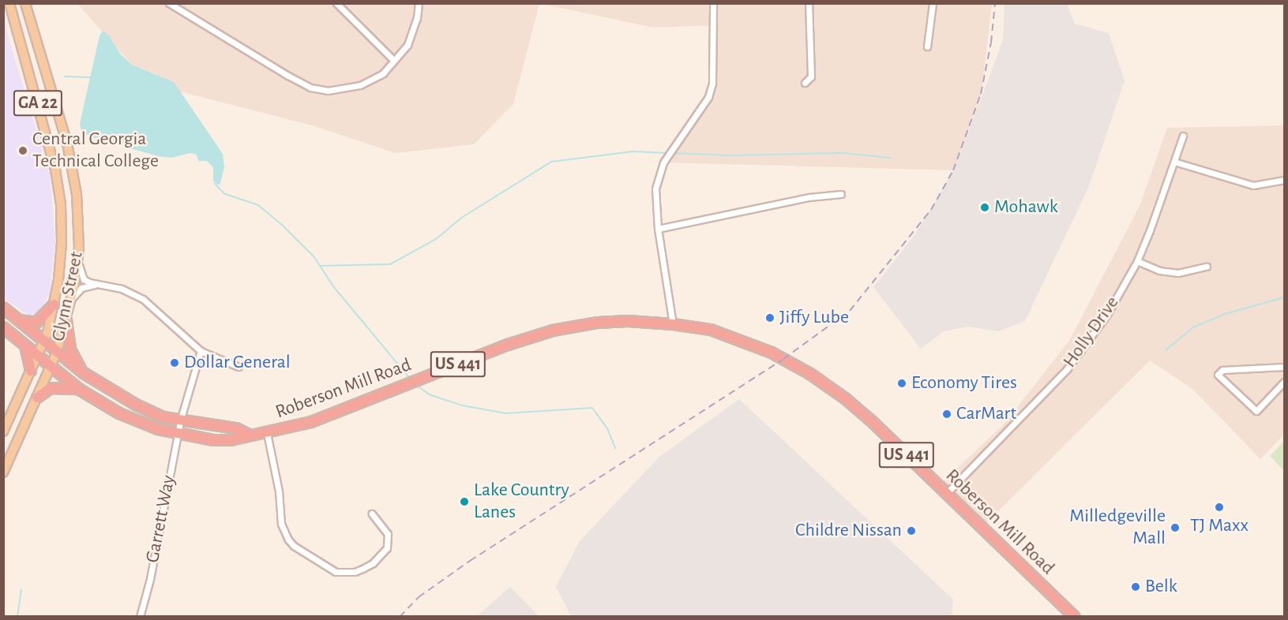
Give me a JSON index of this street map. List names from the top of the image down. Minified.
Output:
{"streets":{"highway":["US 441","Roberson Mill Road"],"main road":["GA 22","Glynn Street"],"street":["Holly Drive","Garrett Way"]},"crossings":[["Glynn Street","US 441"],["Glynn Street","Roberson Mill Road"],["Holly Drive","Roberson Mill Road"],["US 441","Roberson Mill Road"],["Roberson Mill Road","Garrett Way"]],"places":["Central Georgia Technical College","Mohawk","Jiffy Lube","Dollar General","Economy Tires","CarMart","Lake Country Lanes","TJ Maxx","Milledgeville Mall","Childre Nissan","Belk"]}
